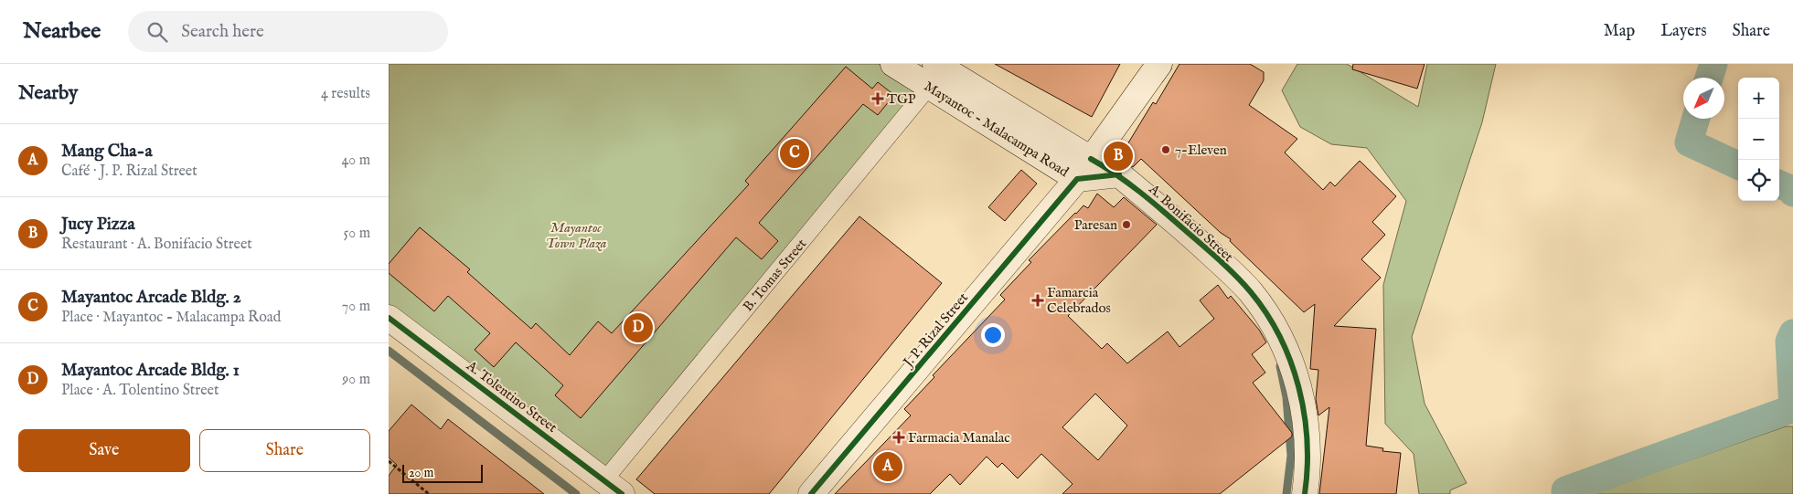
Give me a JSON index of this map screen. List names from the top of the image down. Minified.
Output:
{"streets":{"street":["Mayantoc - Malacampa Road","A. Bonifacio Street","J. P. Rizal Street","A. Tolentino Street"],"lane":["B. Tomas Street"]},"crossings":[["Mayantoc - Malacampa Road","A. Bonifacio Street"],["Mayantoc - Malacampa Road","B. Tomas Street"],["Mayantoc - Malacampa Road","J. P. Rizal Street"],["A. Bonifacio Street","J. P. Rizal Street"],["B. Tomas Street","A. Tolentino Street"]],"parks":["Mayantoc Town Plaza"],"places":{"health":["TGP","Famarcia Celebrados","Farmacia Manalac"],"other":["7-Eleven","Paresan"]},"scale_bar":"20 m","north":"bottom left","page":{"header":"Nearbee","search":"Search here","nav":["Map","Layers","Share"],"heading":["Nearby","4 results"],"map_buttons":["+","−"],"list":[{"mark":"A","name":"Mang Cha-a","note":"Café · J. P. Rizal Street","value":"40 m"},{"mark":"B","name":"Jucy Pizza","note":"Restaurant · A. Bonifacio Street","value":"50 m"},{"mark":"C","name":"Mayantoc Arcade Bldg. 2","note":"Place · Mayantoc - Malacampa Road","value":"70 m"},{"mark":"D","name":"Mayantoc Arcade Bldg. 1","note":"Place · A. Tolentino Street","value":"90 m"}],"pins":["C","B","D","A"],"buttons":["Save","Share"],"scale":"20 m"}}
